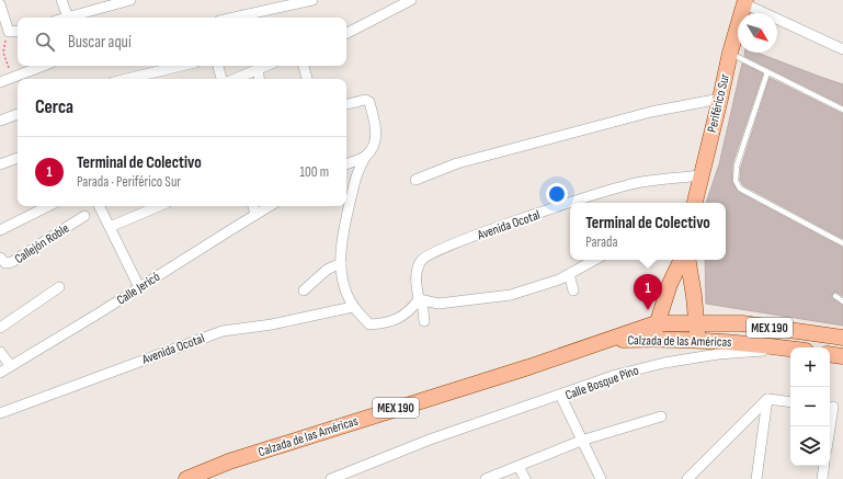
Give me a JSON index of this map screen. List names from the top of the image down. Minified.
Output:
{"streets":{"main road":["Periférico Sur","MEX 190","Calzada de las Américas"],"street":["Avenida Ocotal","Callejón Roble","Calle Jericó","Calle Bosque Pino"]},"crossings":[["Periférico Sur","Avenida Ocotal"]],"north":"bottom right","page":{"search":"Buscar aquí","heading":"Cerca","list":[{"mark":"1","name":"Terminal de Colectivo","note":"Parada · Periférico Sur","value":"100 m"}],"popup":["Terminal de Colectivo","Parada"],"pins":"1","map_buttons":["+","−"]}}
